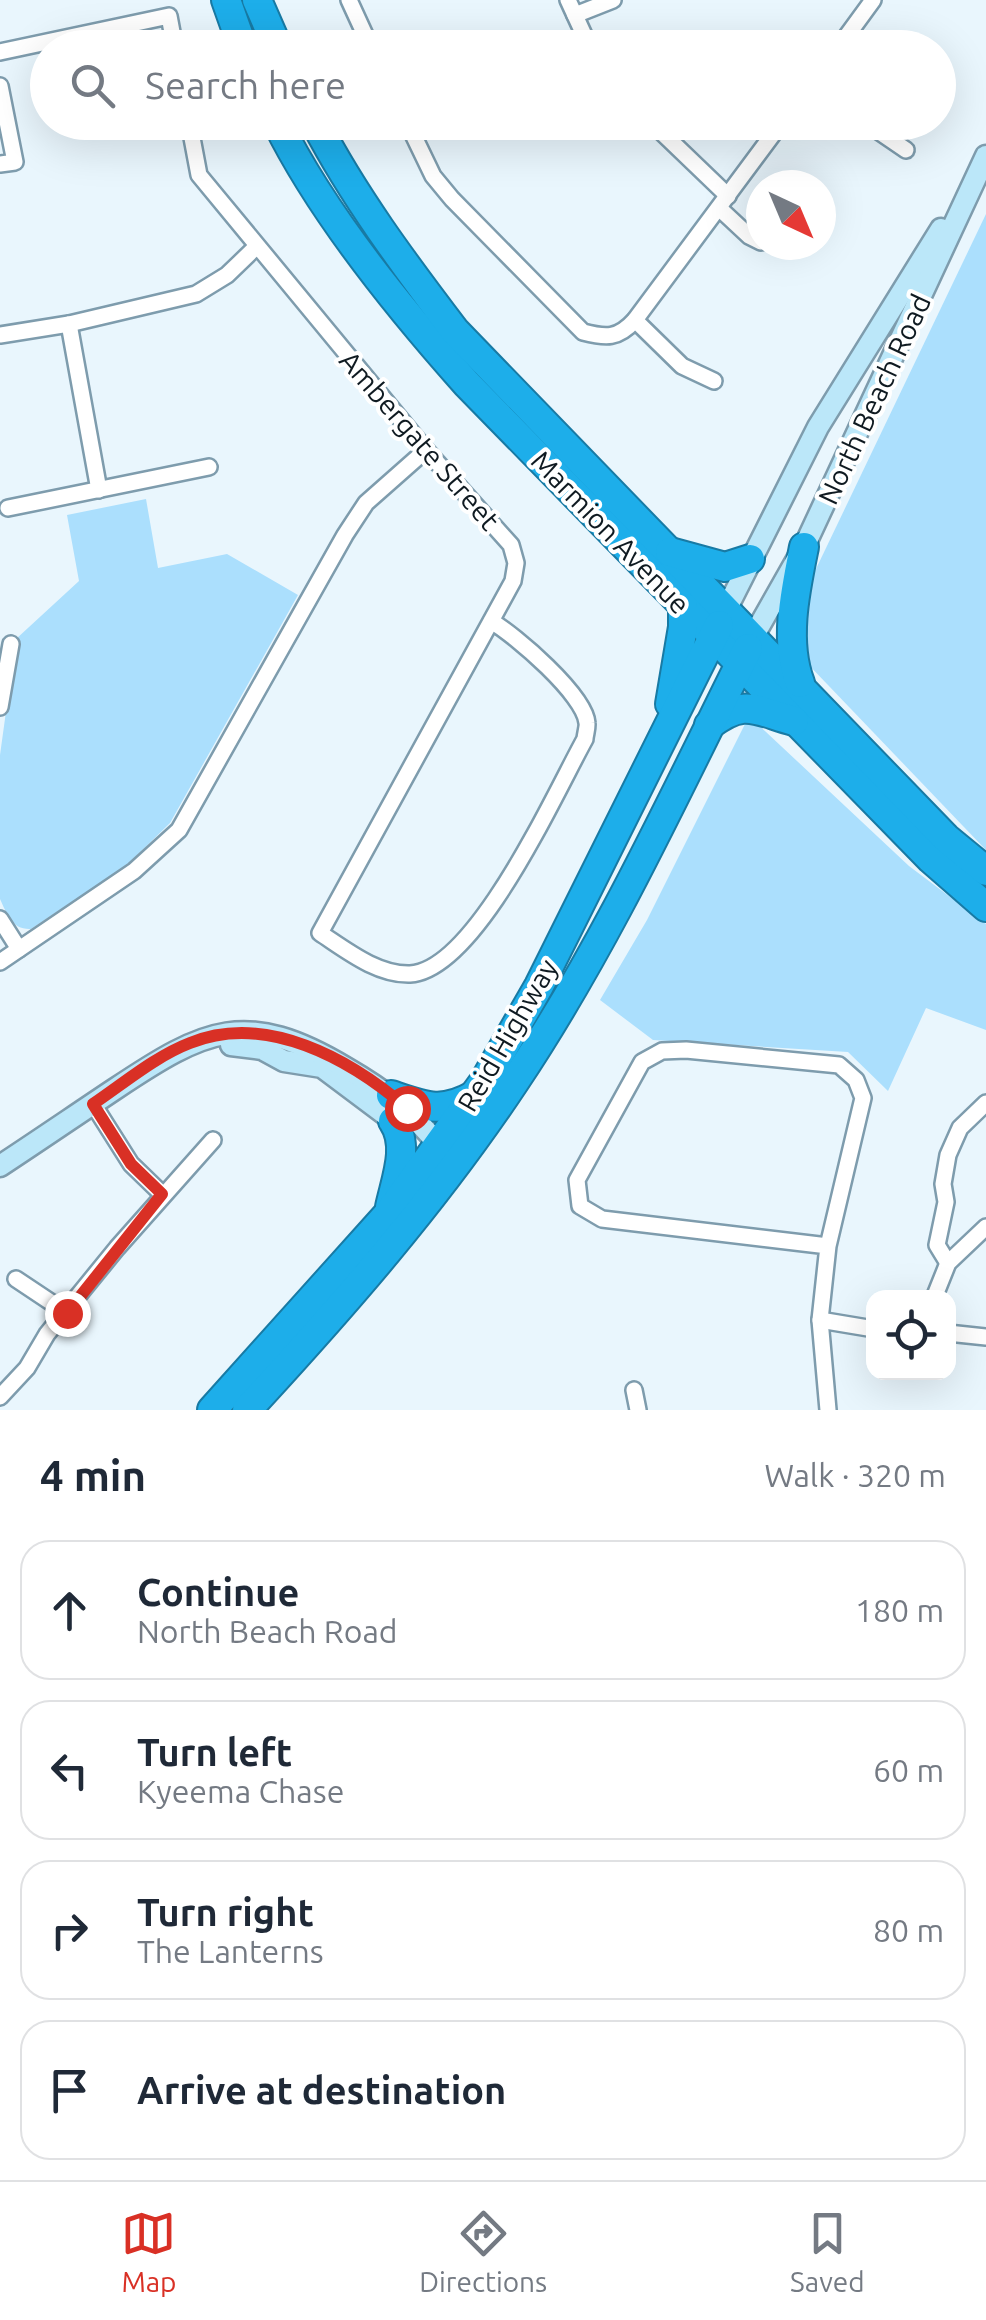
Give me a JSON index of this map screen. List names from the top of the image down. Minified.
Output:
{"streets":{"highway":["Marmion Avenue","Reid Highway"],"main road":["North Beach Road"],"street":["Ambergate Street"]},"crossings":[["North Beach Road","Marmion Avenue"],["North Beach Road","Reid Highway"],["Marmion Avenue","Reid Highway"]],"north":"bottom right","page":{"search":"Search here","heading":["4 min","Walk · 320 m"],"list":[["Continue","North Beach Road","180 m"],["Turn left","Kyeema Chase","60 m"],["Turn right","The Lanterns","80 m"],"Arrive at destination"],"nav":["Map","Directions","Saved"]}}
